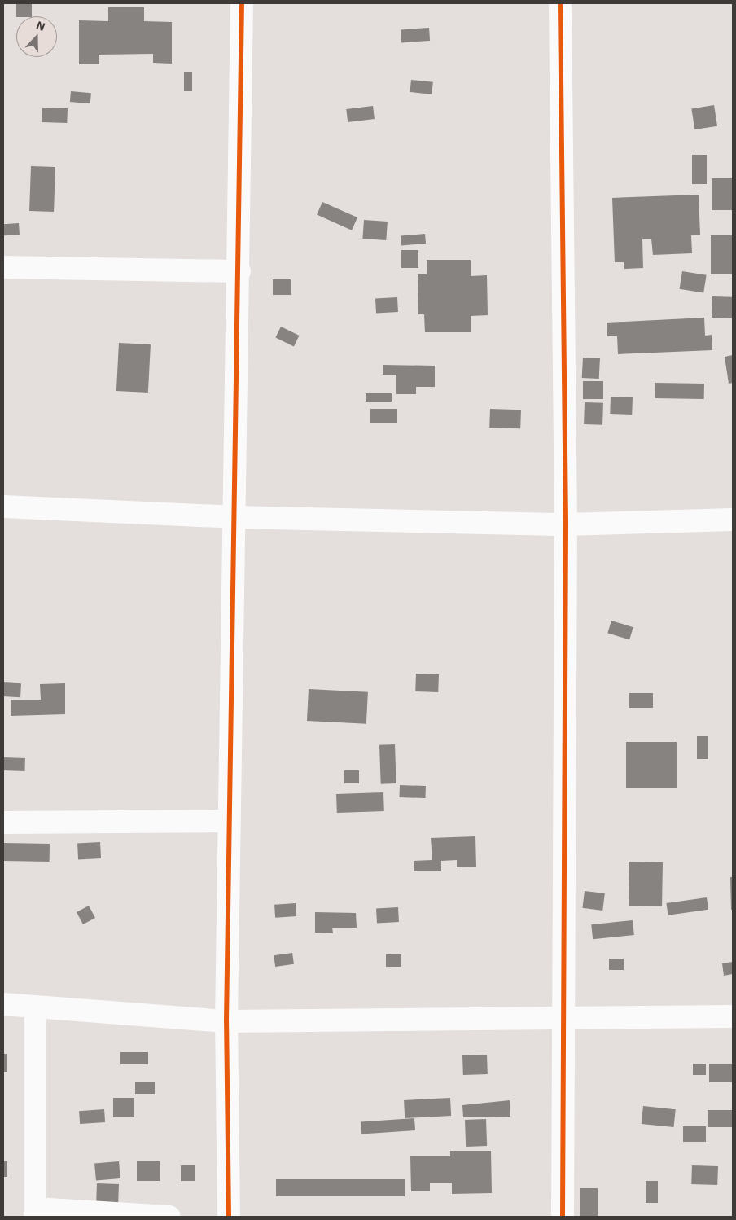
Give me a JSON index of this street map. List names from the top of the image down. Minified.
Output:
{"north":"top"}
